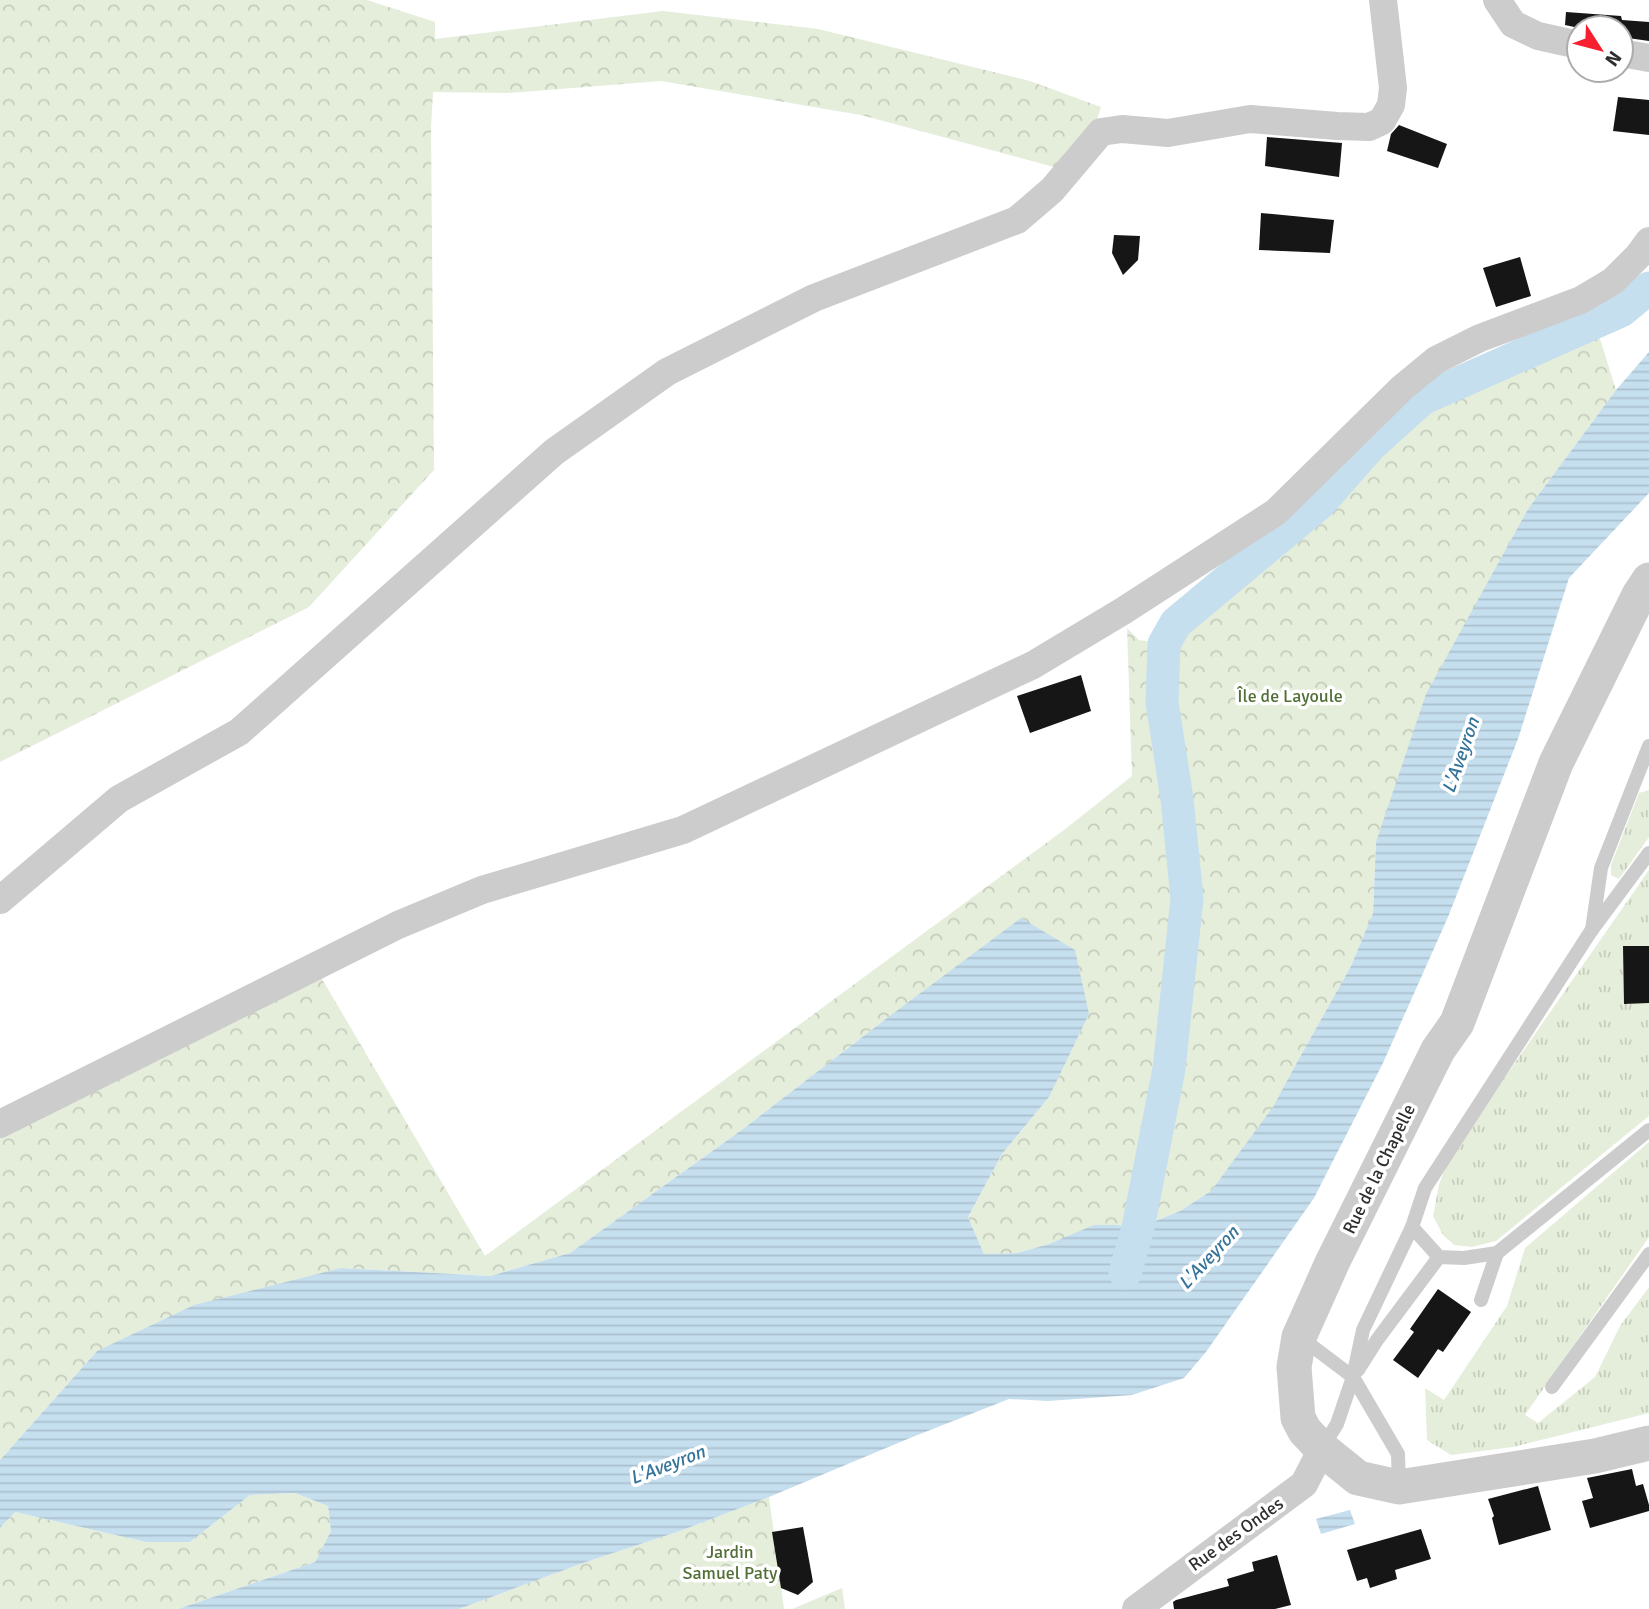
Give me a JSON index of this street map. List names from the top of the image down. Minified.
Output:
{"streets":{"street":["Rue de la Chapelle","Rue des Ondes"]},"crossings":[["Rue de la Chapelle","Rue des Ondes"]],"water":["L'Aveyron"],"parks":["Île de Layoule","Jardin Samuel Paty"],"north":"bottom right"}
